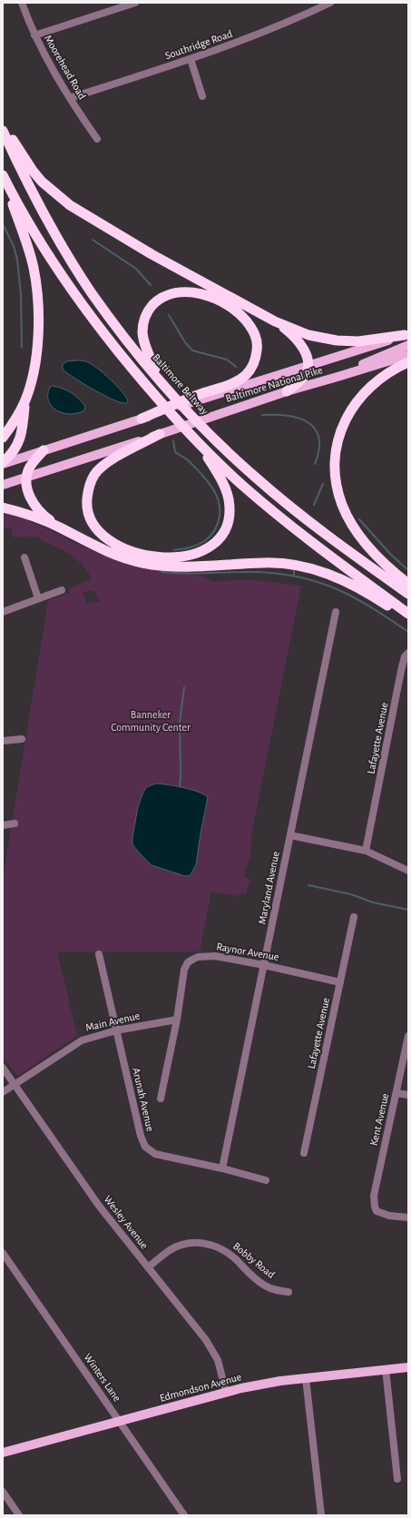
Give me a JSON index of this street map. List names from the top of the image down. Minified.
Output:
{"streets":{"highway":["Baltimore Beltway"],"main road":["Baltimore National Pike","Edmondson Avenue"],"street":["Southridge Road","Moorehead Road","Lafayette Avenue","Maryland Avenue","Raynor Avenue","Main Avenue","Arunah Avenue","Kent Avenue","Wesley Avenue","Bobby Road","Winters Lane"]},"crossings":[["Southridge Road","Moorehead Road"],["Lafayette Avenue","Raynor Avenue"],["Maryland Avenue","Raynor Avenue"],["Maryland Avenue","Arunah Avenue"],["Raynor Avenue","Main Avenue"],["Main Avenue","Arunah Avenue"],["Main Avenue","Wesley Avenue"],["Wesley Avenue","Bobby Road"],["Wesley Avenue","Edmondson Avenue"],["Winters Lane","Edmondson Avenue"]],"parks":["Banneker Community Center"]}
